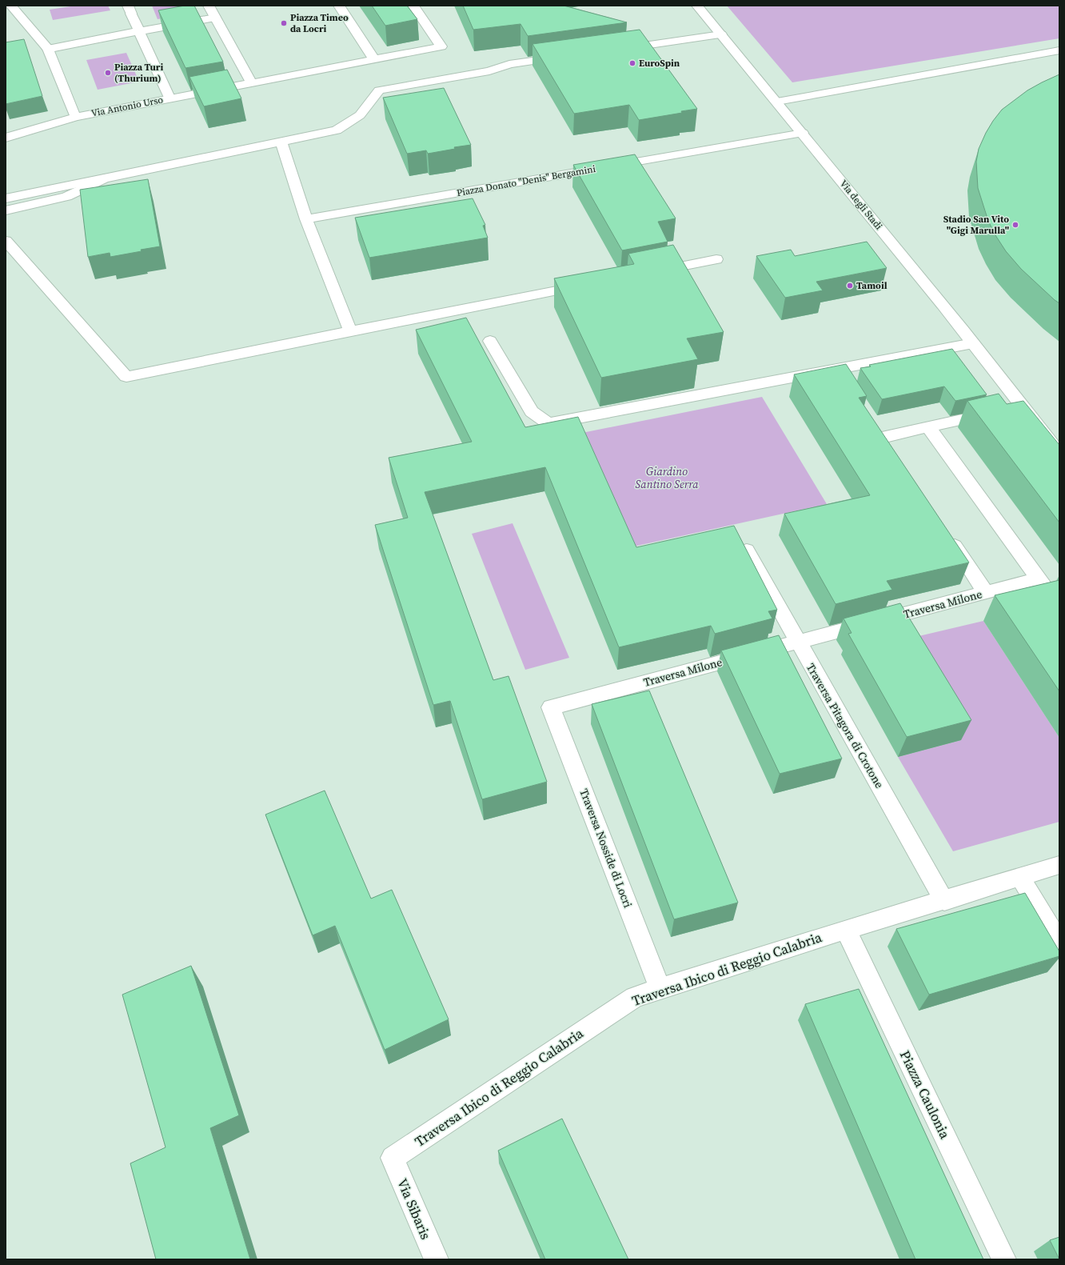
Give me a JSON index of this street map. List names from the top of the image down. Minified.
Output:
{"streets":{"street":["Via Antonio Urso","Piazza Donato \"Denis\" Bergamini","Via degli Stadi","Traversa Milone","Traversa Pitagora di Crotone","Traversa Nosside di Locri","Traversa Ibico di Reggio Calabria","Piazza Caulonia","Via Sibaris"]},"crossings":[["Piazza Donato \"Denis\" Bergamini","Via degli Stadi"],["Traversa Milone","Traversa Pitagora di Crotone"],["Traversa Milone","Traversa Nosside di Locri"],["Traversa Pitagora di Crotone","Traversa Ibico di Reggio Calabria"],["Traversa Nosside di Locri","Traversa Ibico di Reggio Calabria"],["Traversa Ibico di Reggio Calabria","Piazza Caulonia"],["Traversa Ibico di Reggio Calabria","Via Sibaris"]],"parks":["Giardino Santino Serra"],"places":["Piazza Timeo da Locri","EuroSpin","Piazza Turi (Thurium)","Stadio San Vito \"Gigi Marulla\"","Tamoil"]}
